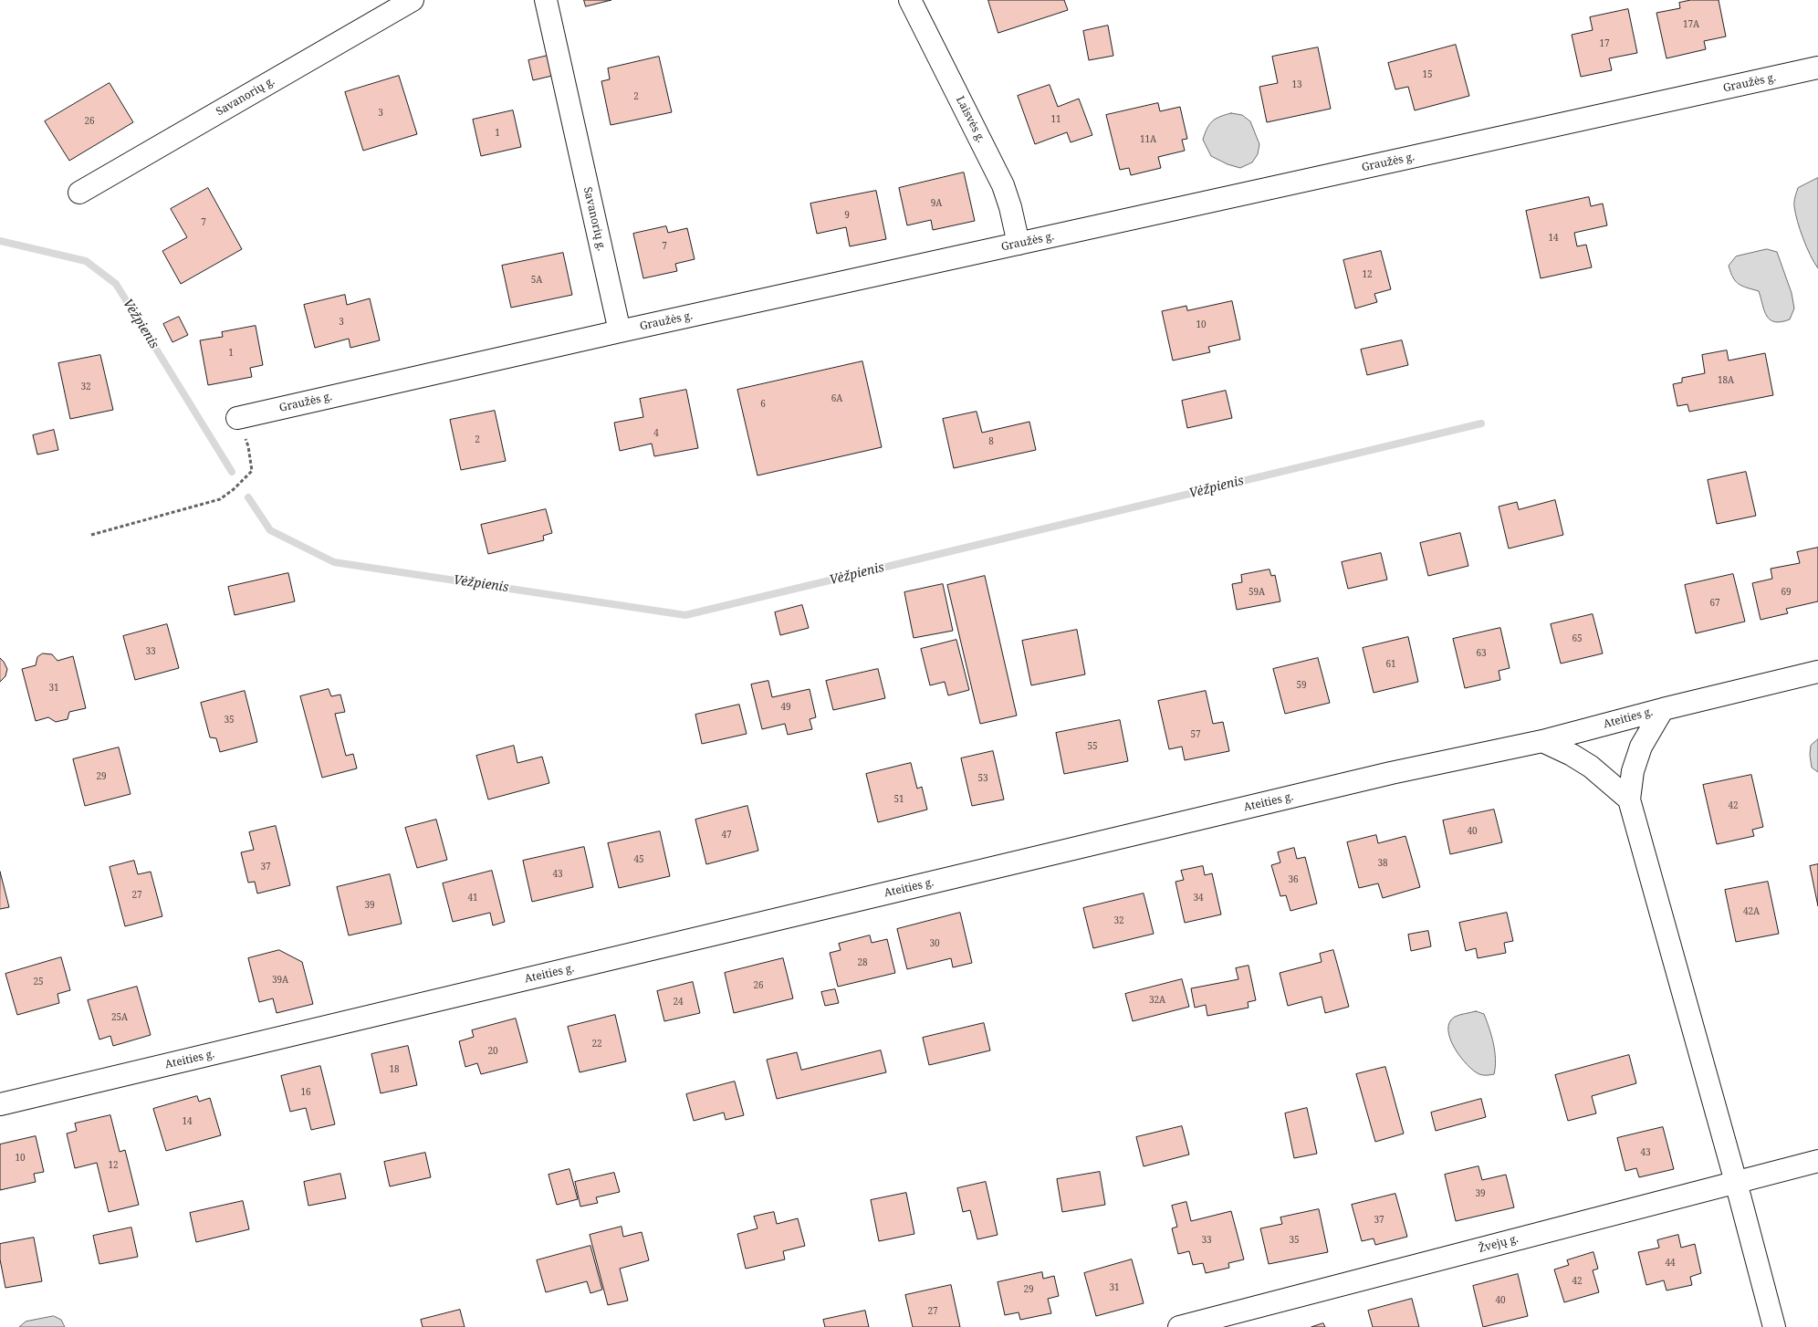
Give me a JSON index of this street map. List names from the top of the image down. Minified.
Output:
{"streets":{"street":["Graužės g.","Savanorių g.","Laisvės g.","Ateities g.","Žvejų g."]},"crossings":[["Graužės g.","Savanorių g."],["Graužės g.","Laisvės g."]],"water":["Vėžpienis"],"house_numbers":["17A","17","15","13","2","3","11","26","1","11A","9A","9","7","14","7","12","5A","3","10","1","18A","32","6A","6","4","2","8","59A","69","67","65","33","63","61","59","31","49","35","57","55","29","53","51","42","40","47","45","38","37","43","36","27","41","34","39","42A","32","30","28","39A","25","26","32A","24","25A","22","20","18","16","14","43","10","12","39","37","33","35","44","42","31","29","40","27"]}
